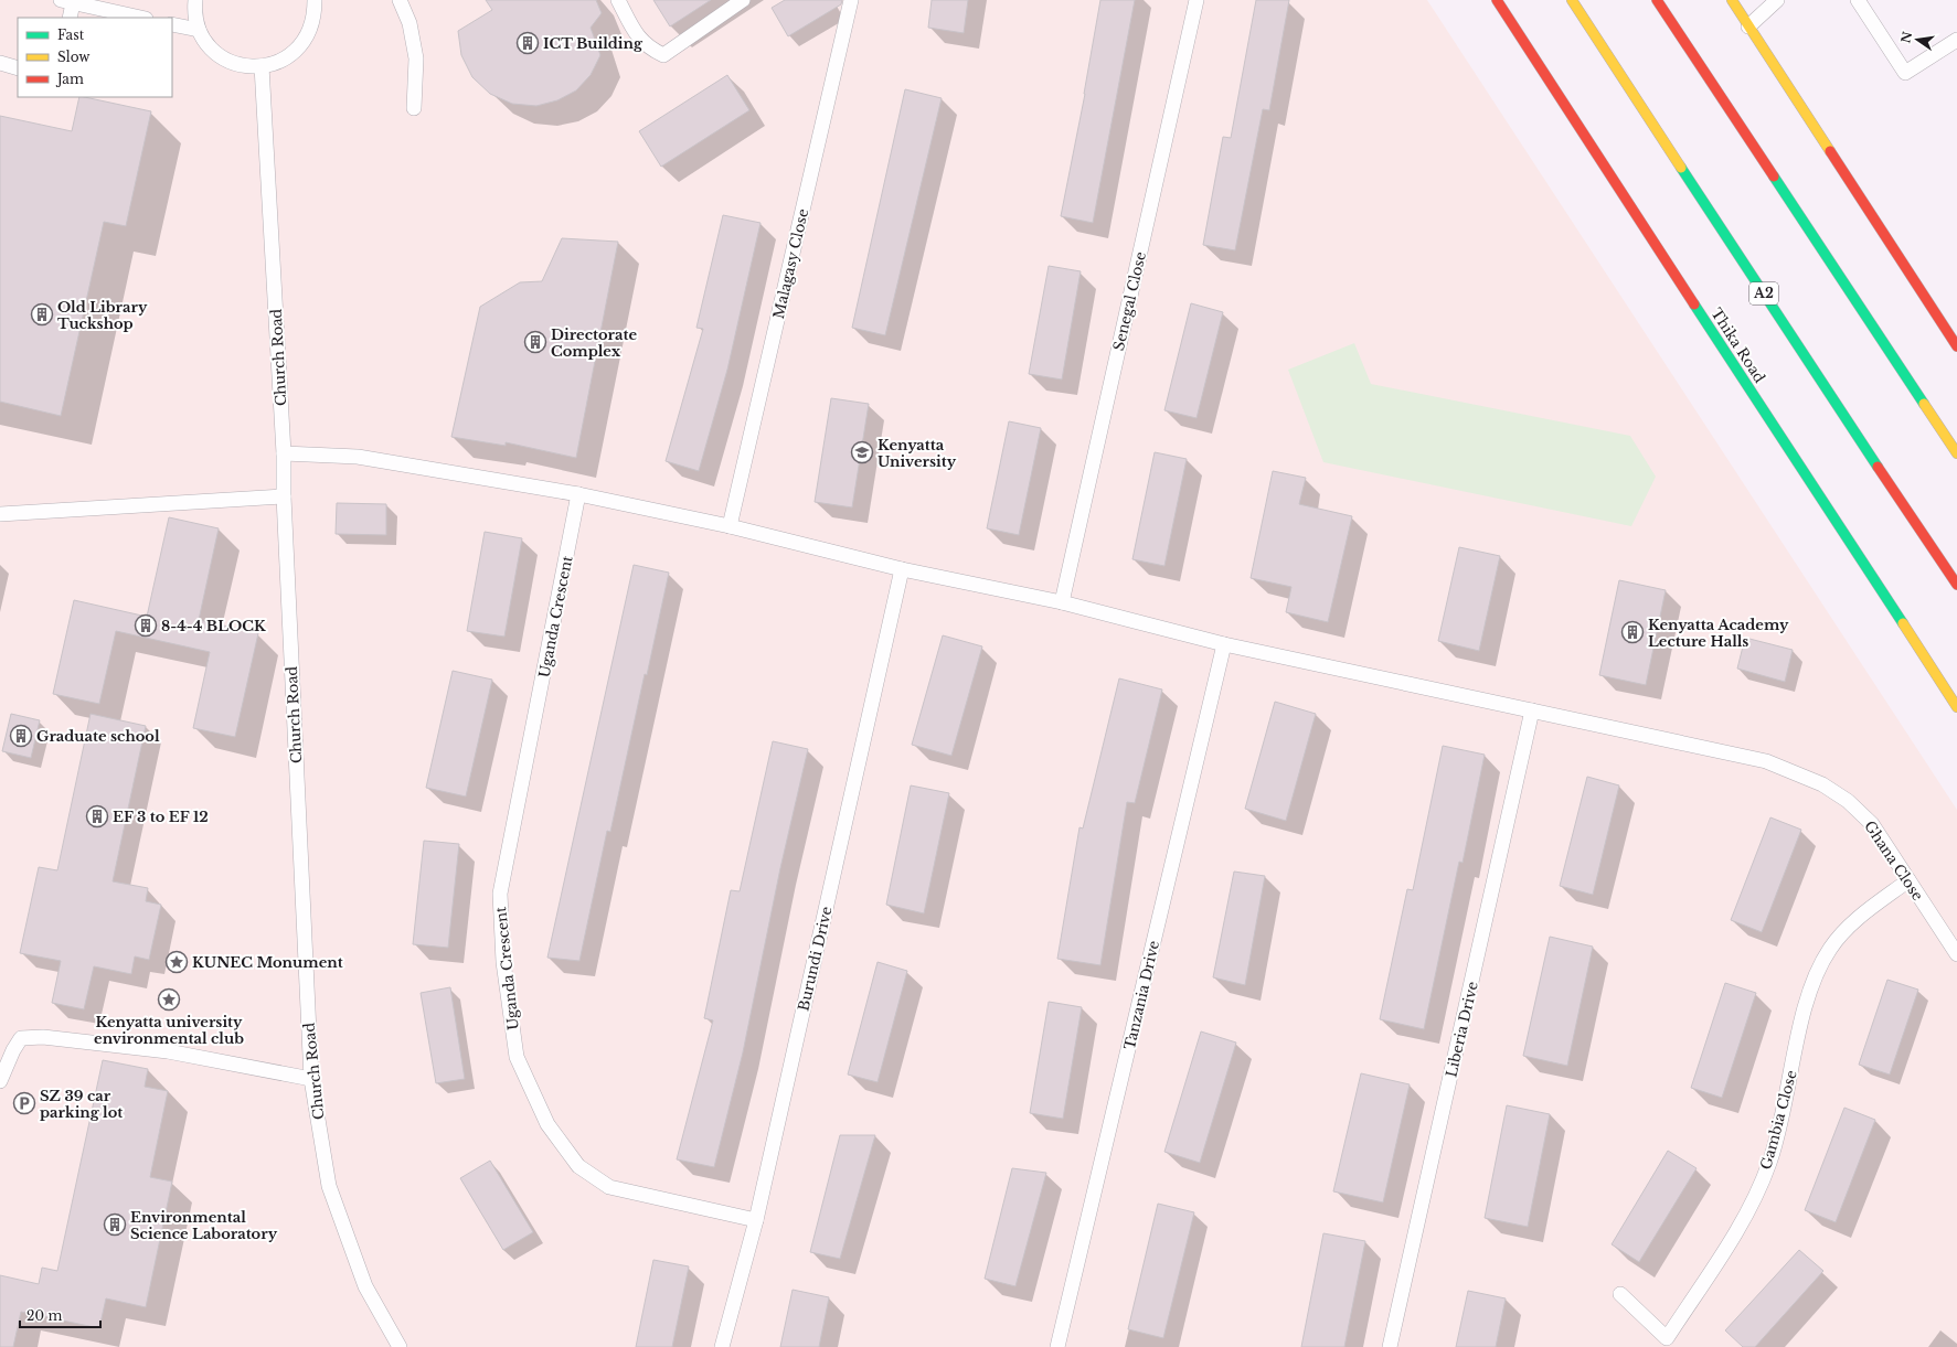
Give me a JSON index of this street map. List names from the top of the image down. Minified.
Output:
{"streets":{"main road":["A2","Thika Road"],"lane":["Malagasy Close","Senegal Close","Church Road","Uganda Crescent","Ghana Close","Burundi Drive","Tanzania Drive","Liberia Drive","Gambia Close"]},"crossings":[["Malagasy Close","Ghana Close"],["Senegal Close","Ghana Close"],["Church Road","Ghana Close"],["Uganda Crescent","Ghana Close"],["Uganda Crescent","Burundi Drive"],["Ghana Close","Burundi Drive"],["Ghana Close","Tanzania Drive"],["Ghana Close","Liberia Drive"],["Ghana Close","Gambia Close"]],"places":{"building":["ICT Building","Old Library Tuckshop","Directorate Complex","8-4-4 BLOCK","Kenyatta Academy Lecture Halls","Graduate school","EF 3 to EF 12","Environmental Science Laboratory"],"school or university":["Kenyatta University"],"place":["KUNEC Monument","Kenyatta university environmental club"],"parking":["SZ 39 car parking lot"]},"legend":["Fast","Slow","Jam"],"scale_bar":"20 m","north":"left"}
